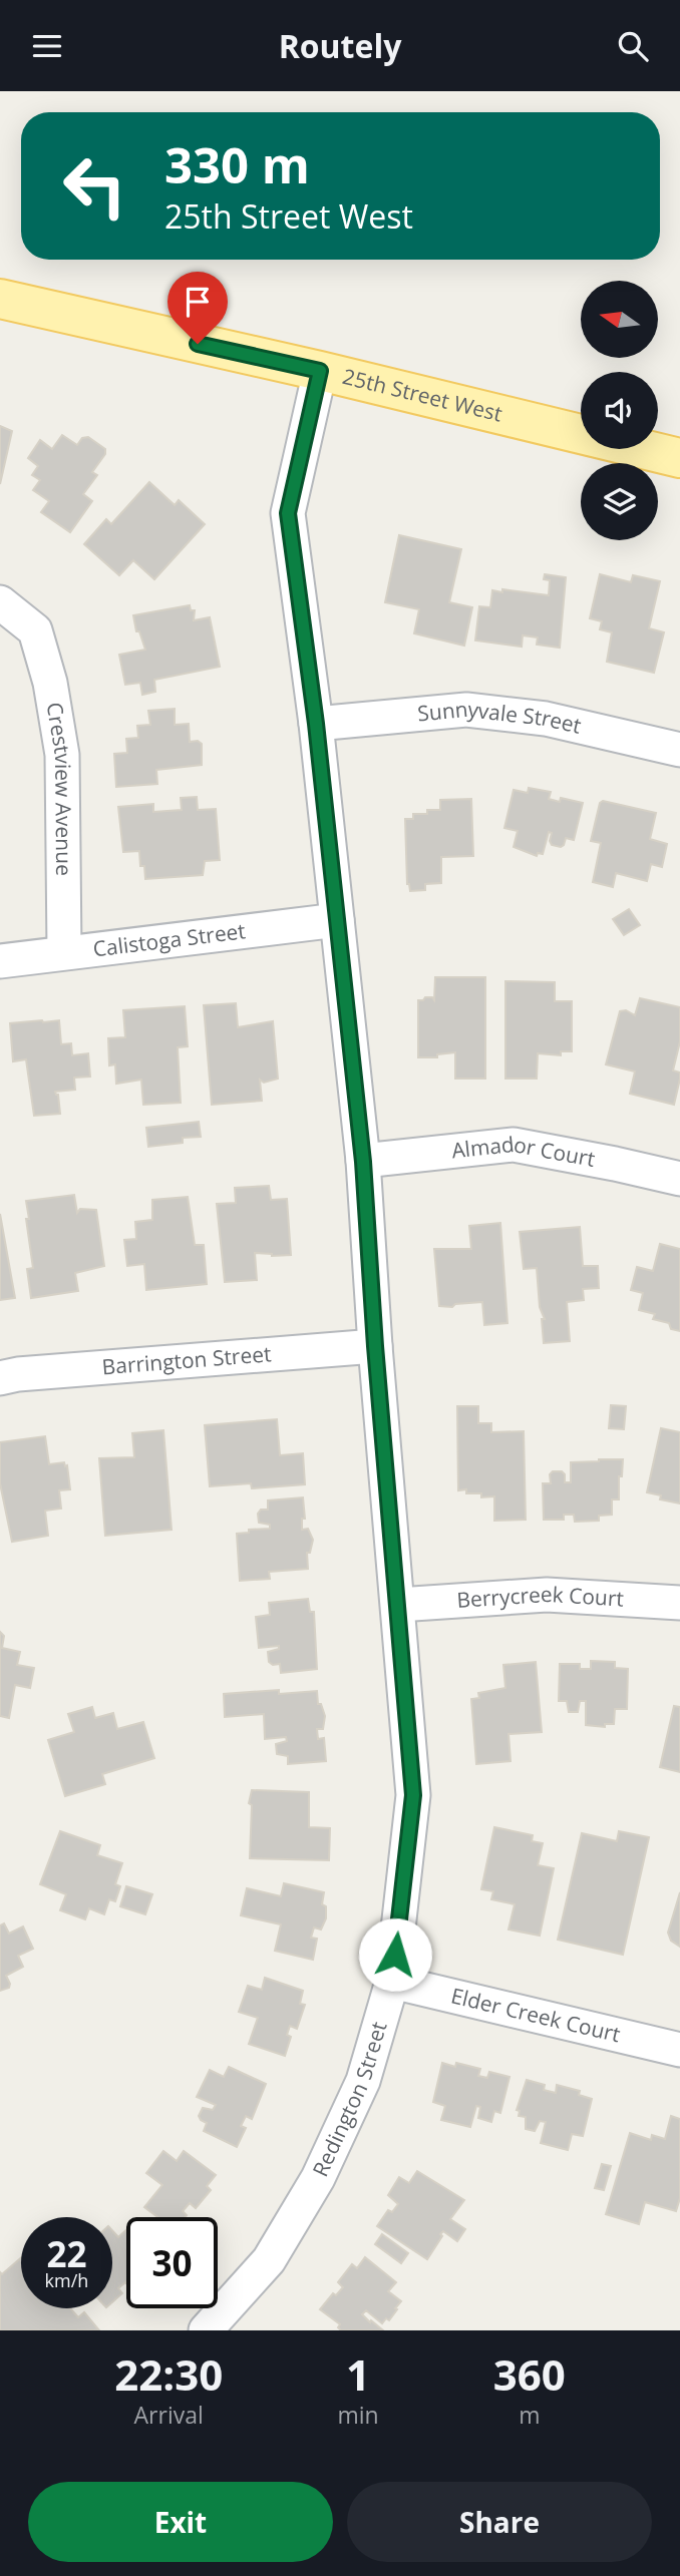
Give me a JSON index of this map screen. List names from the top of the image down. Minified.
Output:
{"streets":{"main road":["25th Street West"],"street":["Sunnyvale Street","Crestview Avenue","Calistoga Street","Almador Court","Barrington Street","Berrycreek Court","Elder Creek Court","Redington Street"]},"crossings":[["25th Street West","Redington Street"],["Sunnyvale Street","Redington Street"],["Crestview Avenue","Calistoga Street"],["Calistoga Street","Redington Street"],["Almador Court","Redington Street"],["Barrington Street","Redington Street"],["Berrycreek Court","Redington Street"],["Elder Creek Court","Redington Street"]],"north":"left","page":{"header":"Routely","turn":["330 m","25th Street West"],"speed":"22 km/h","limit":"30","eta":["22:30","Arrival","1","min","360","m"],"buttons":["Exit","Share"]}}
